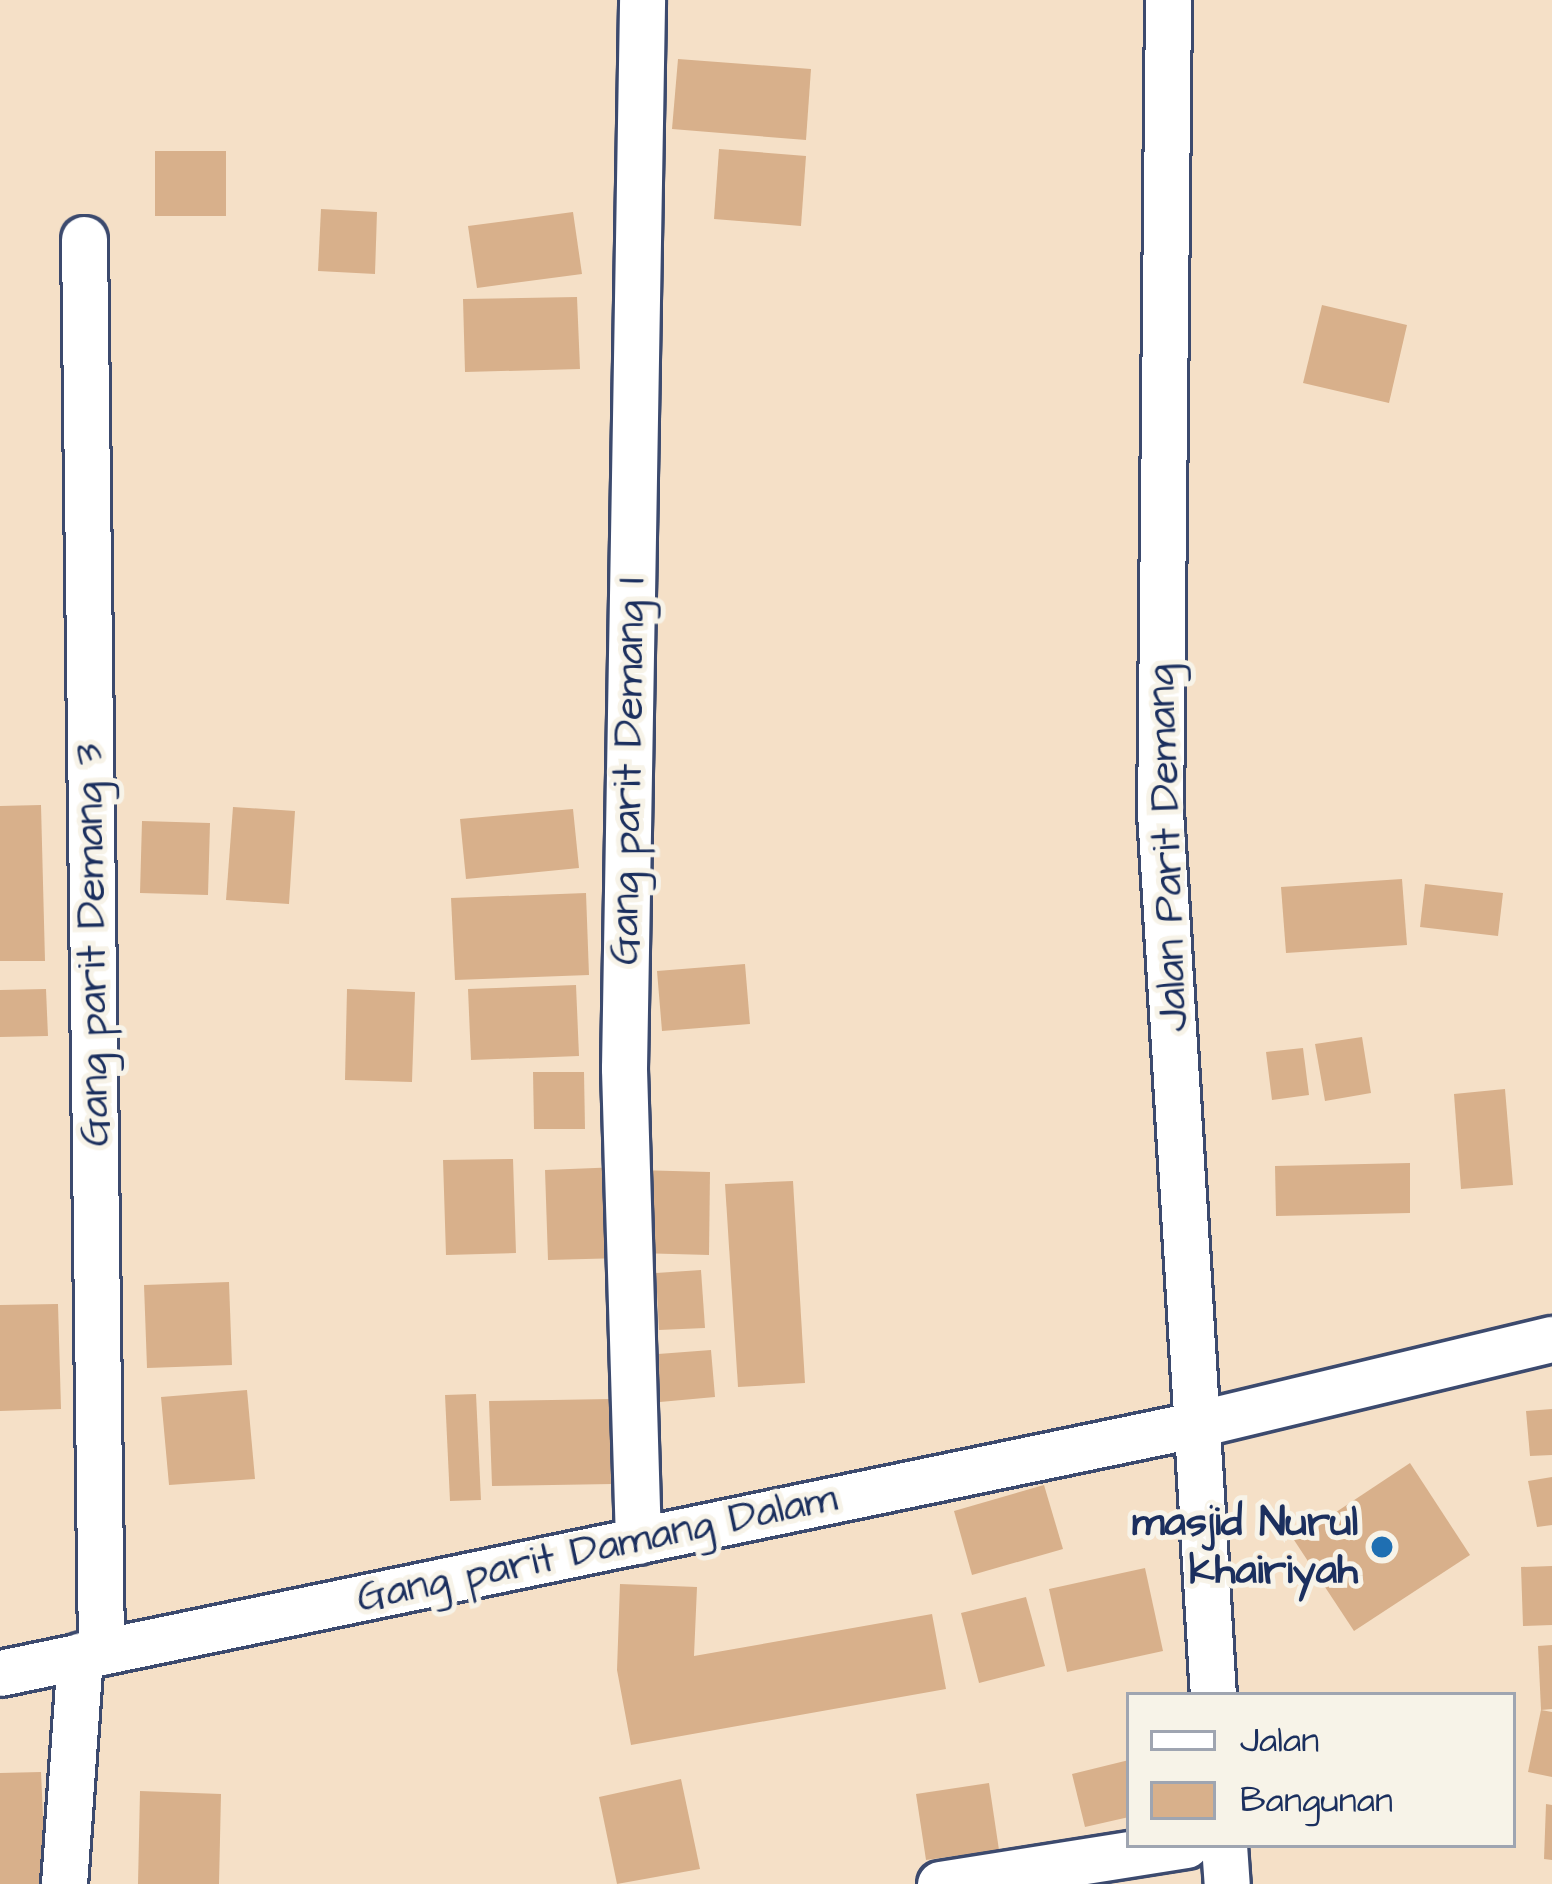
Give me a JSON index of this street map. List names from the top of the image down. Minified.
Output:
{"streets":{"street":["Gang parit Demang I","Jalan Parit Demang","Gang parit Demang 3","Gang parit Damang Dalam"]},"crossings":[["Gang parit Demang I","Gang parit Damang Dalam"],["Jalan Parit Demang","Gang parit Damang Dalam"],["Gang parit Demang 3","Gang parit Damang Dalam"]],"places":["masjid Nurul khairiyah"],"legend":["Jalan","Bangunan"]}
